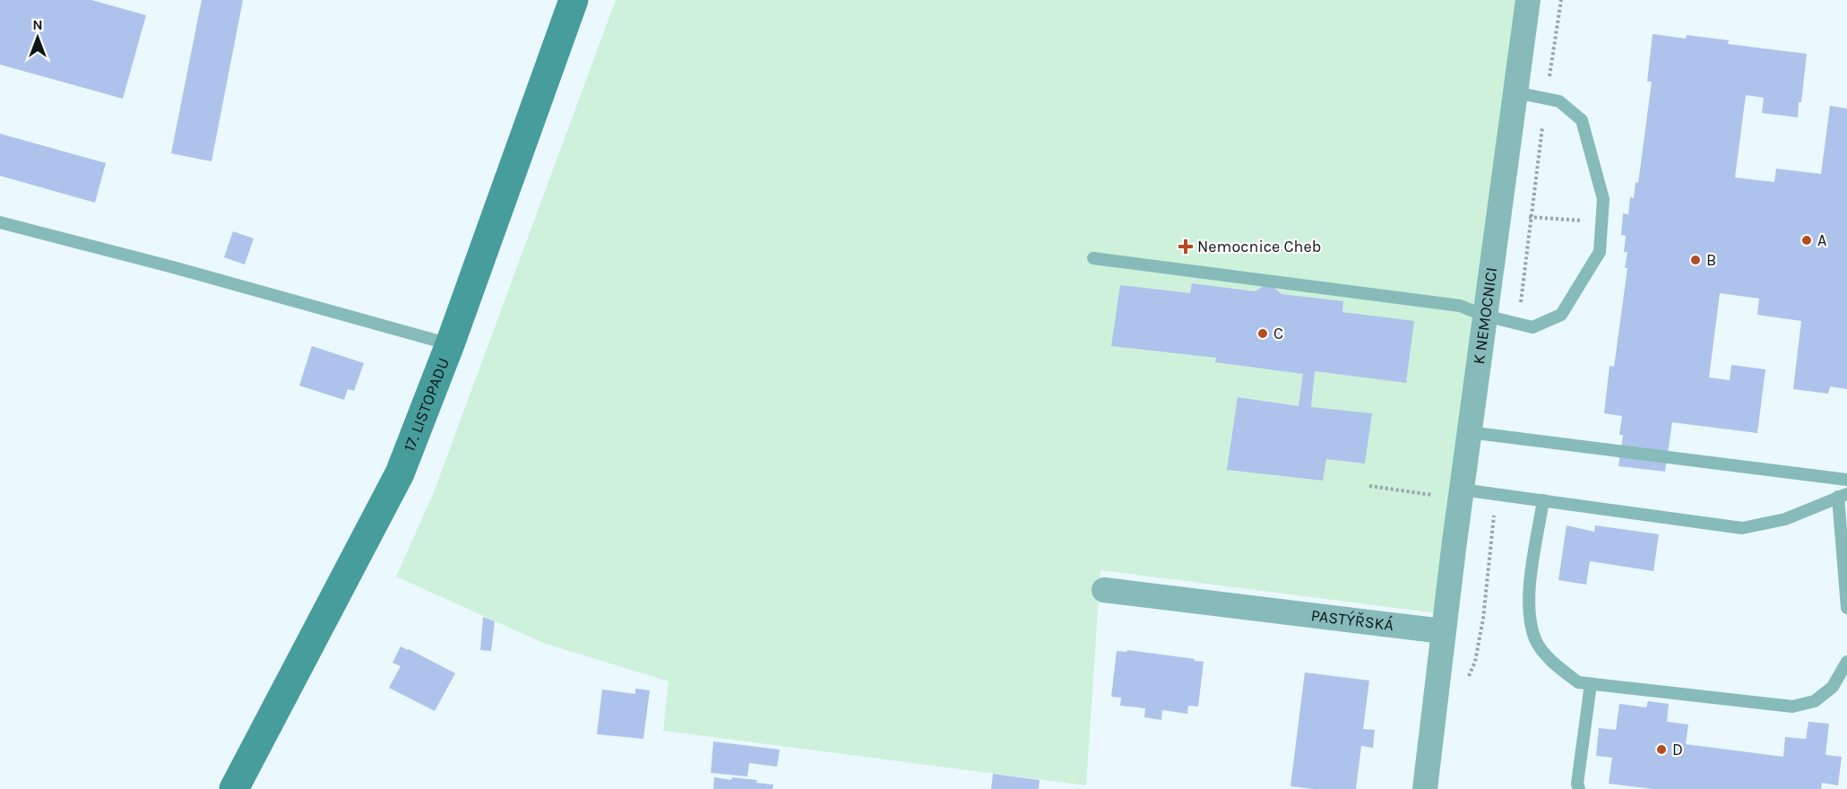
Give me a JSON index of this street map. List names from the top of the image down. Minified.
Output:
{"streets":{"street":["K NEMOCNICI","17. LISTOPADU","PASTÝŘSKÁ"]},"crossings":[["K NEMOCNICI","PASTÝŘSKÁ"]],"places":{"other":["A","B","C","D"],"health":["Nemocnice Cheb"]},"north":"top"}
